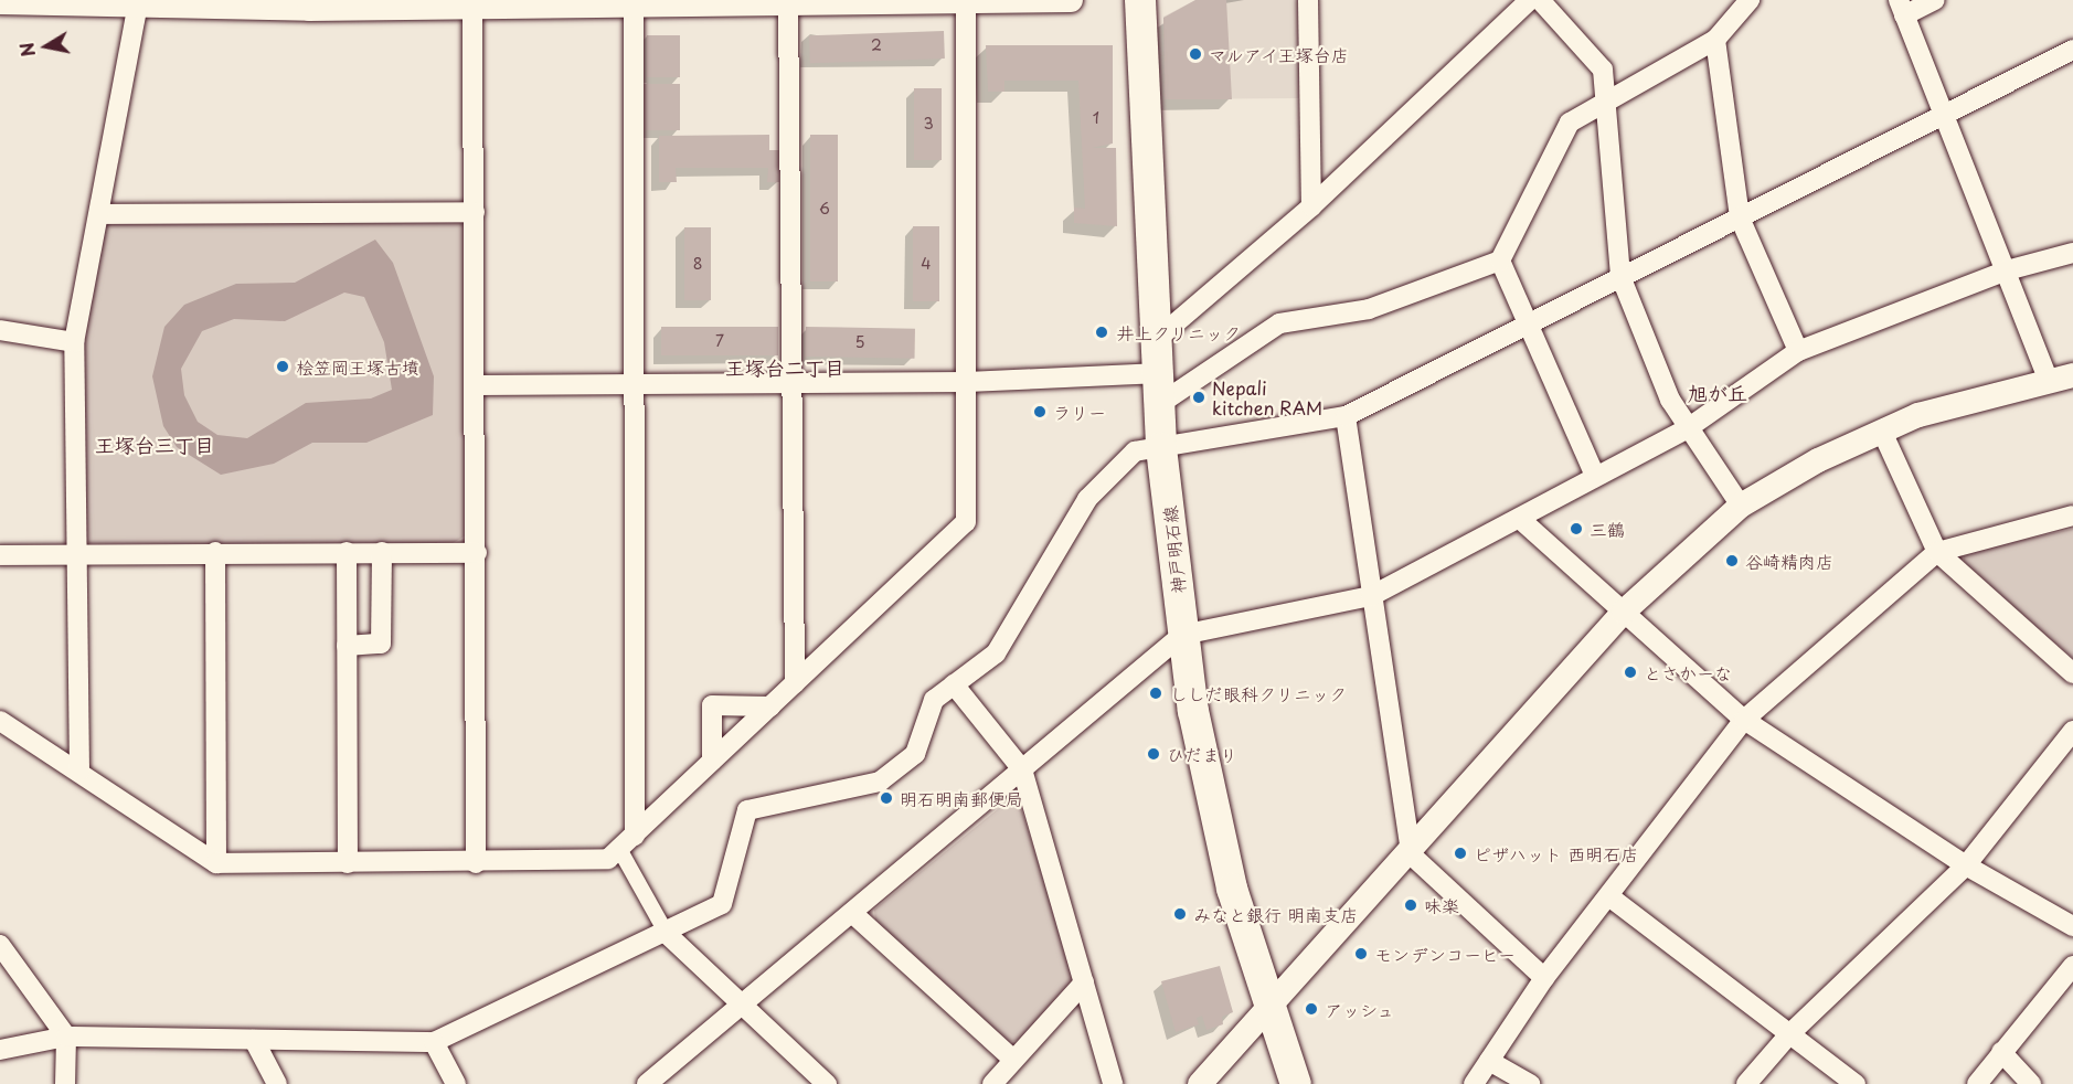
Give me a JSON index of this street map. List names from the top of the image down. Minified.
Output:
{"streets":{"main road":["神戸明石線"]},"districts":["王塚台二丁目","旭が丘","王塚台三丁目"],"places":["マルアイ王塚台店","井上クリニック","桧笠岡王塚古墳","Nepali kitchen RAM","ラリー","三鶴","谷崎精肉店","とさかーな","ししだ眼科クリニック","ひだまり","明石明南郵便局","ピザハット 西明石店","味楽","みなと銀行 明南支店","モンデンコーヒー","アッシュ"],"house_numbers":["2","1","3","6","8","4","7","5"],"north":"left"}
